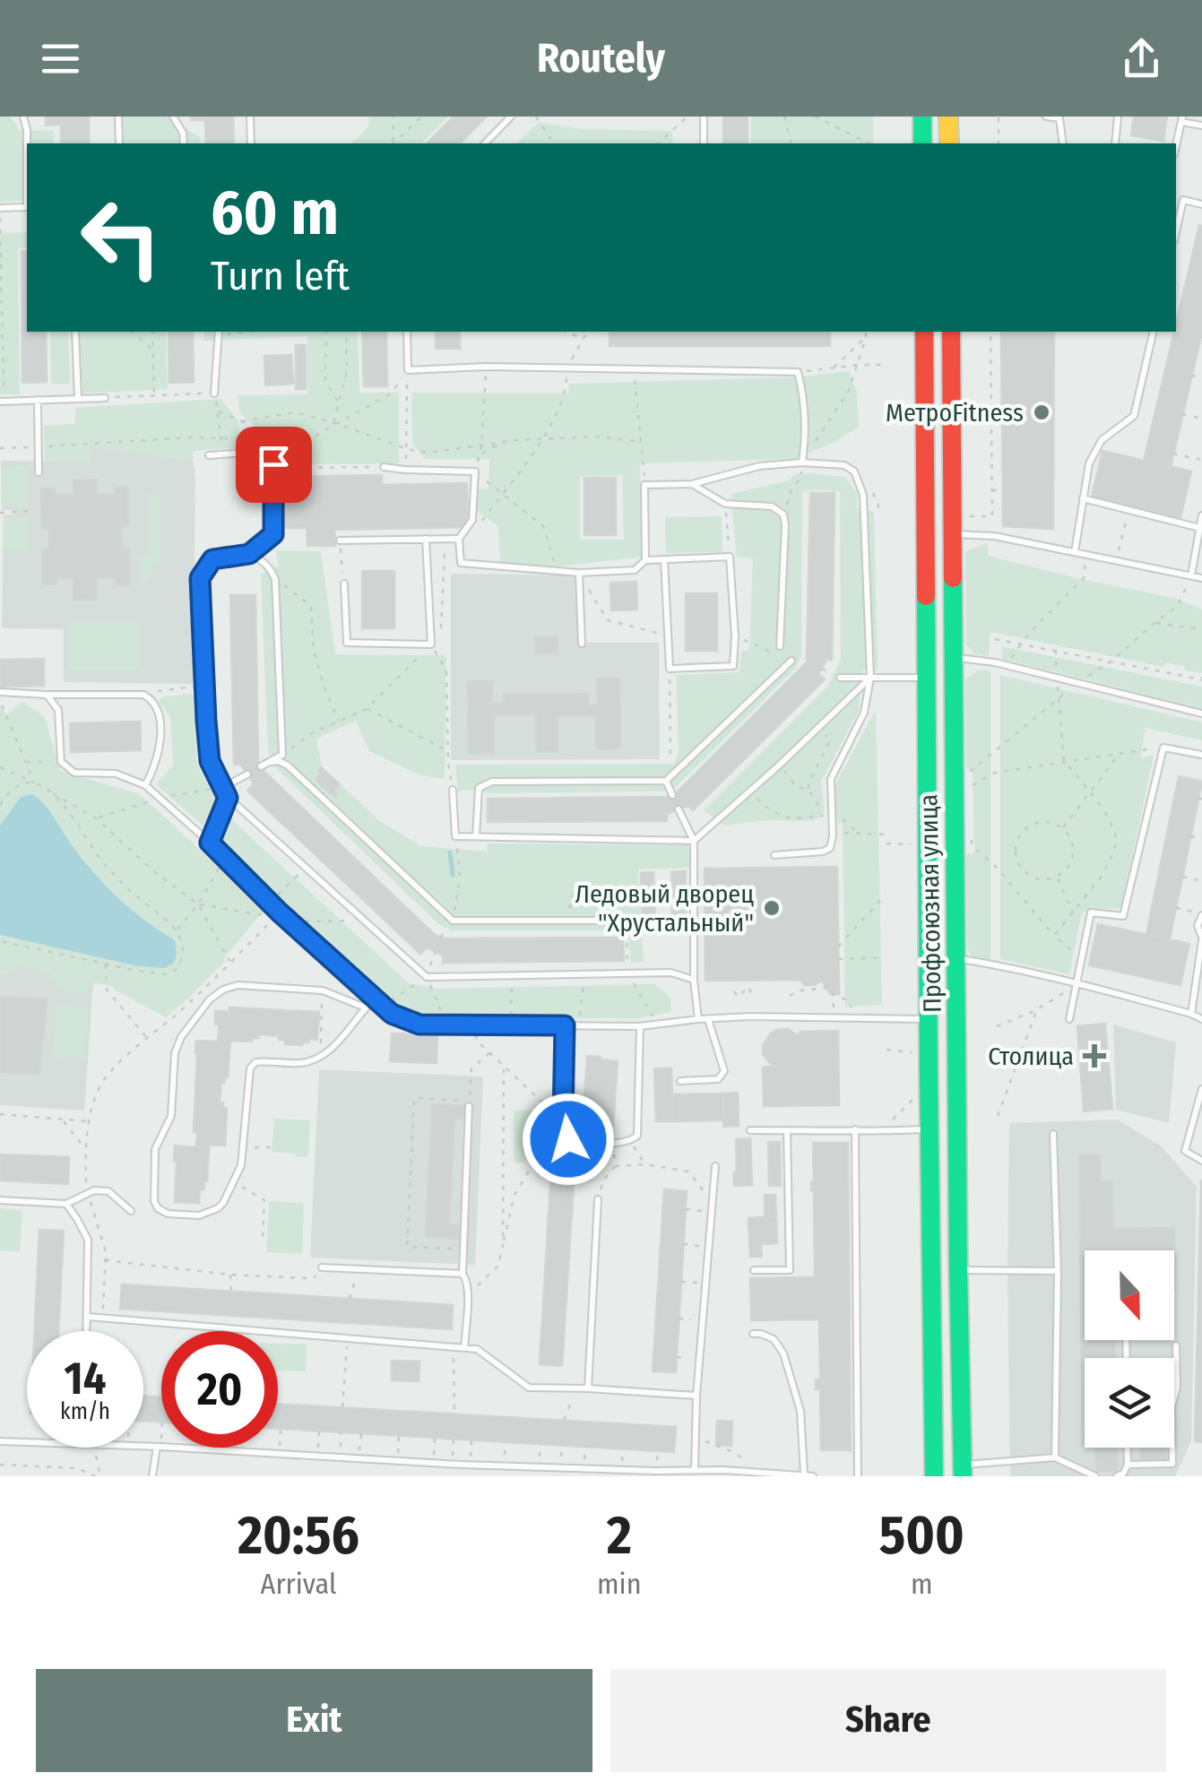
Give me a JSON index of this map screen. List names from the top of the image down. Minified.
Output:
{"streets":{"main road":["Профсоюзная улица"]},"places":{"other":["МетроFitness","Ледовый дворец \"Хрустальный\""],"health":["Столица"]},"north":"bottom","page":{"header":"Routely","turn":["60 m","Turn left"],"speed":"14 km/h","limit":"20","eta":["20:56","Arrival","2","min","500","m"],"buttons":["Exit","Share"]}}
